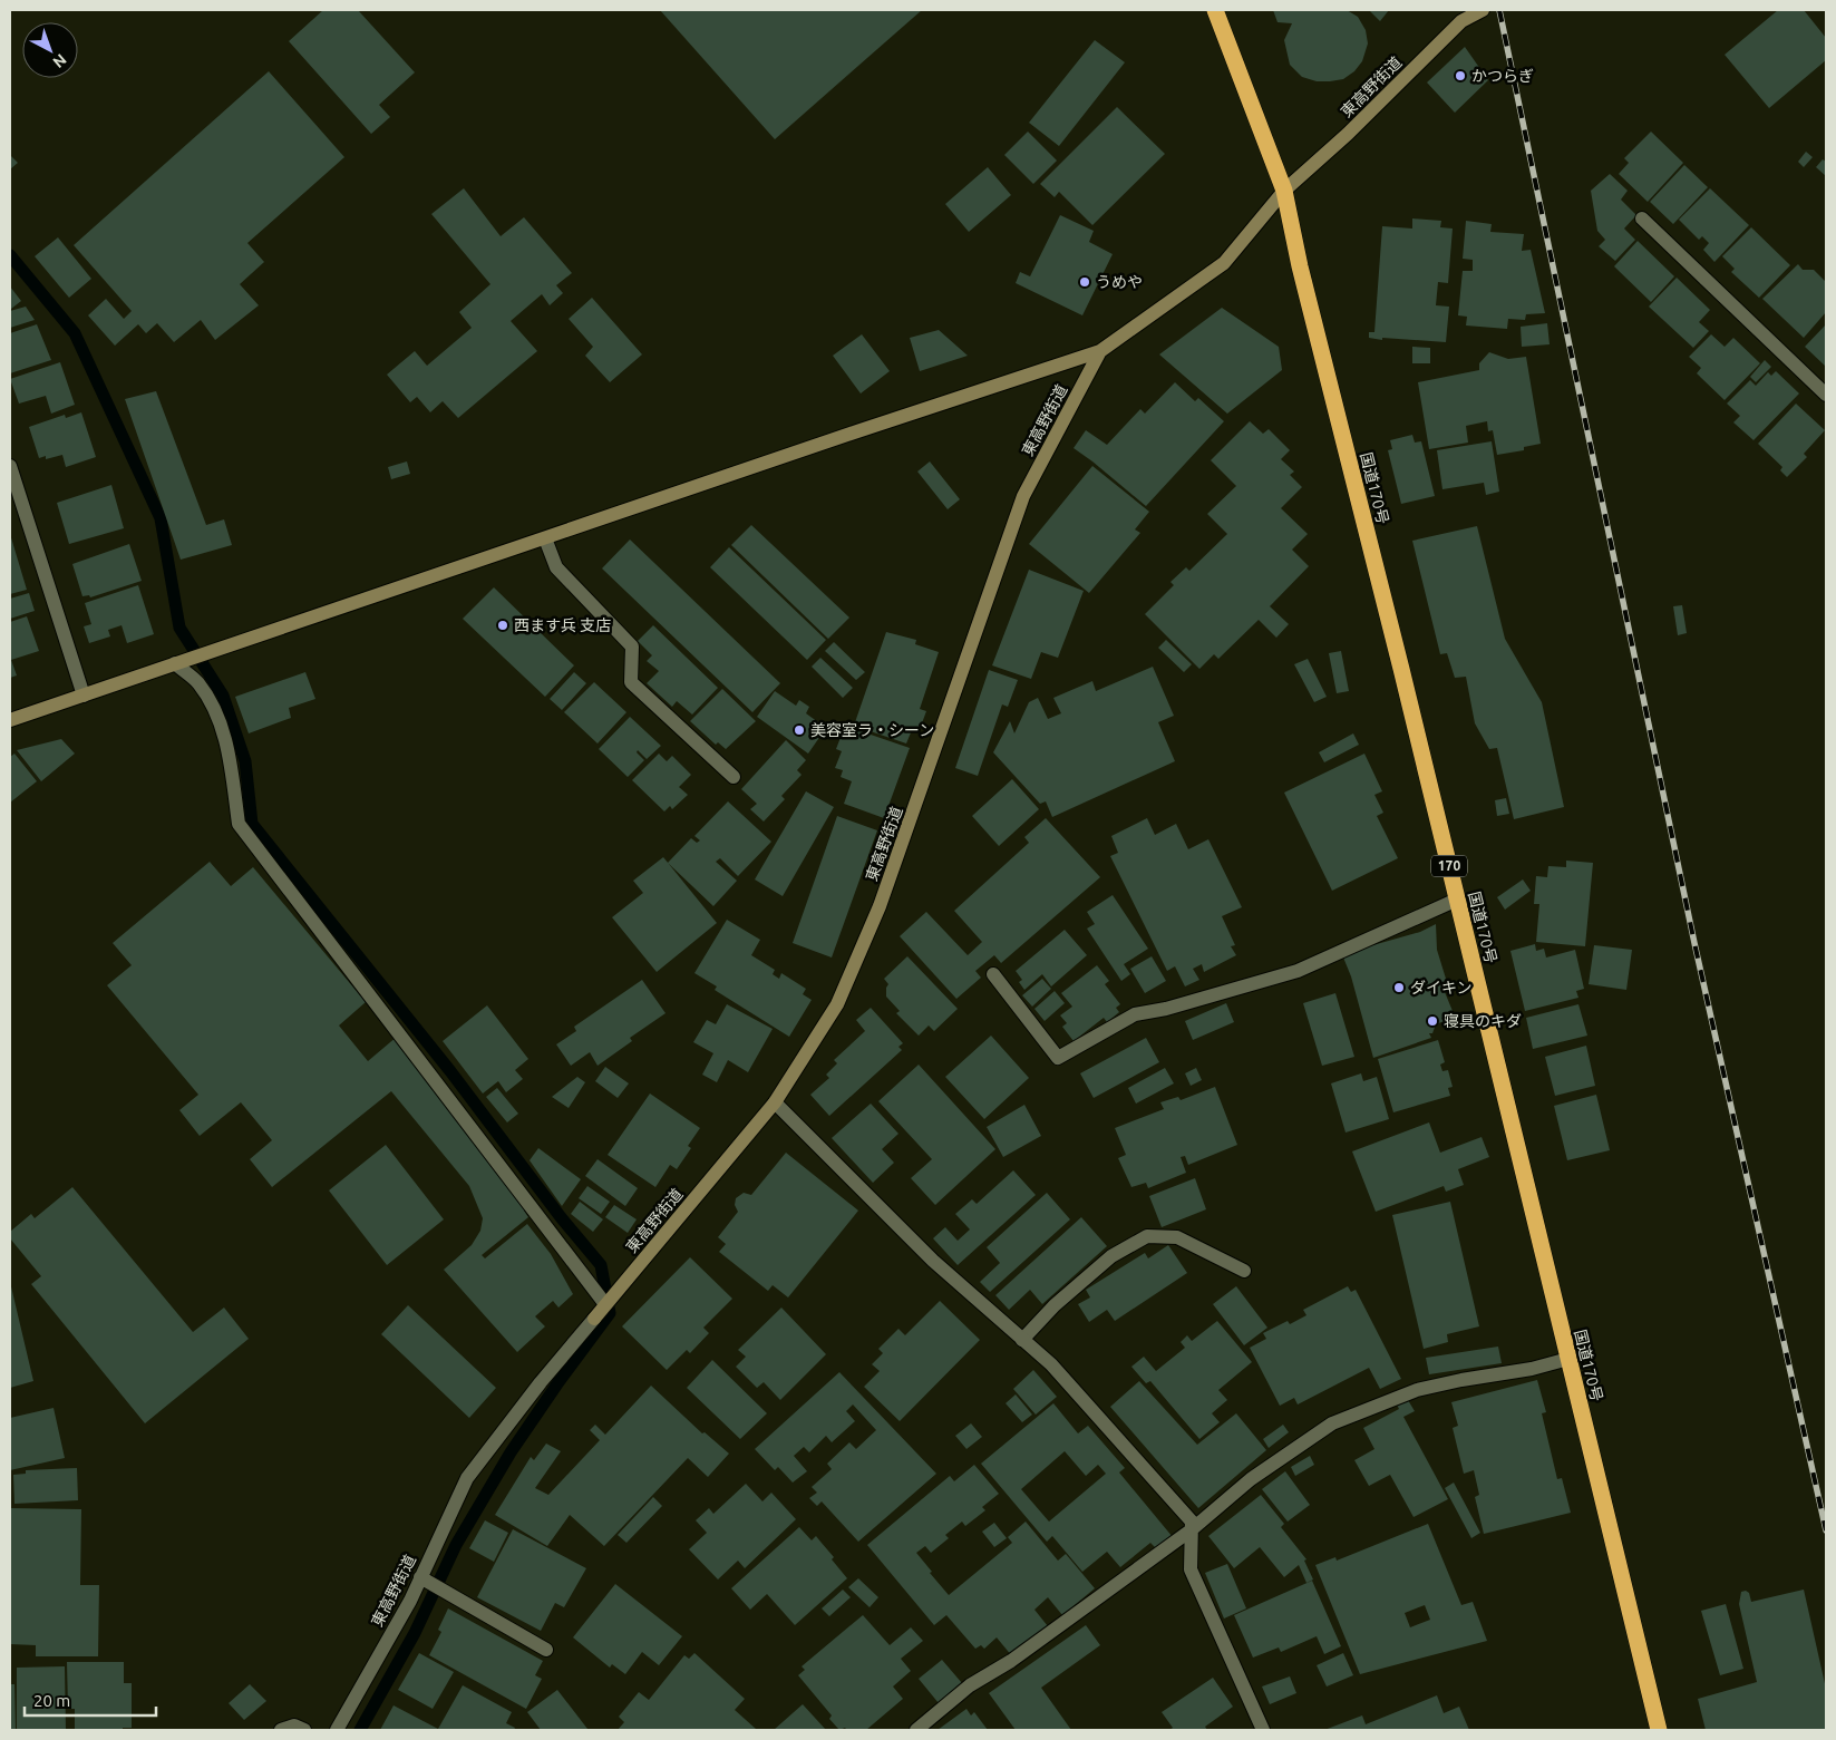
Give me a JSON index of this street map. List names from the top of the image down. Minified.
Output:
{"streets":{"highway":["国道170号","170"],"street":["東高野街道"]},"crossings":[["東高野街道","国道170号"]],"places":["かつらぎ","うめや","西ます兵 支店","美容室ラ・シーン","ダイキン","寝具のキダ"],"scale_bar":"20 m","north":"bottom right"}
